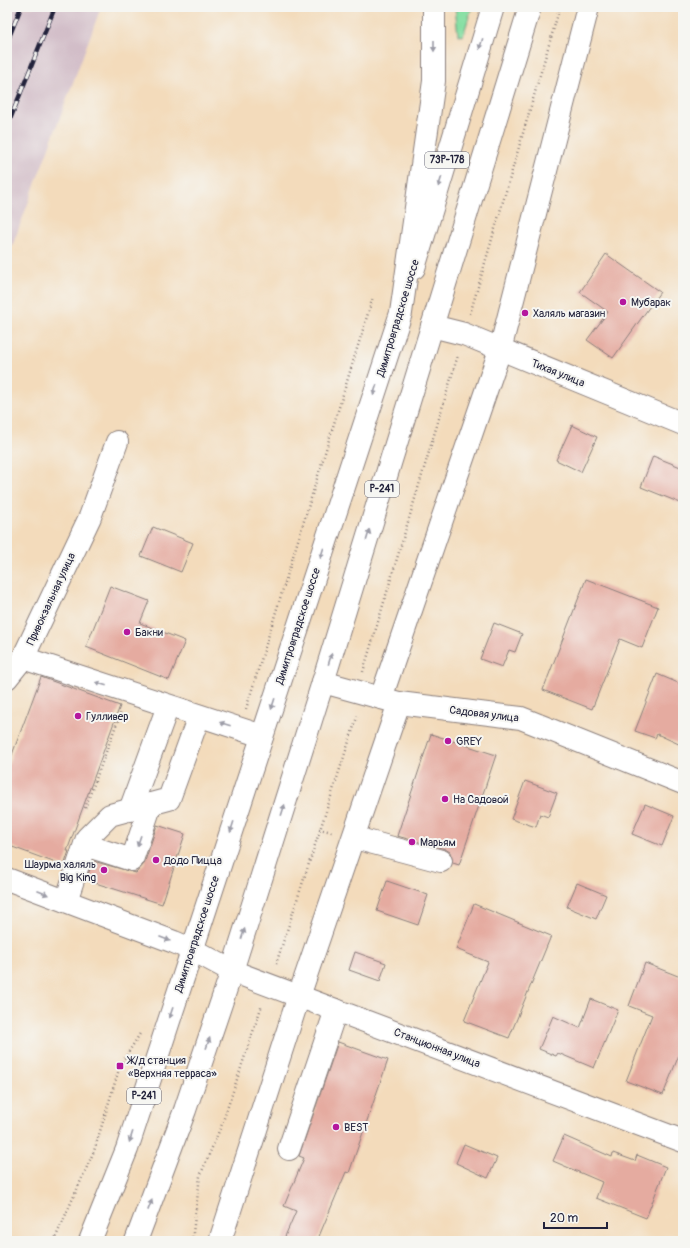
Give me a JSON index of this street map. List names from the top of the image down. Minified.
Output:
{"streets":{"main road":["73Р-178","Димитровградское шоссе","Тихая улица","Р-241","Привокзальная улица","Садовая улица","Станционная улица"]},"crossings":[["Димитровградское шоссе","Р-241"],["Димитровградское шоссе","Станционная улица"],["Тихая улица","Р-241"],["Р-241","Садовая улица"],["Р-241","Станционная улица"]],"places":{"other":["Мубарак","Халяль магазин","Бакни","Гулливер","GREY","На Садовой","Марьям","Додо Пицца","Шаурма халяль Big King","BEST"],"transit":["Ж/д станция «Верхняя терраса»"]},"scale_bar":"20 m"}
